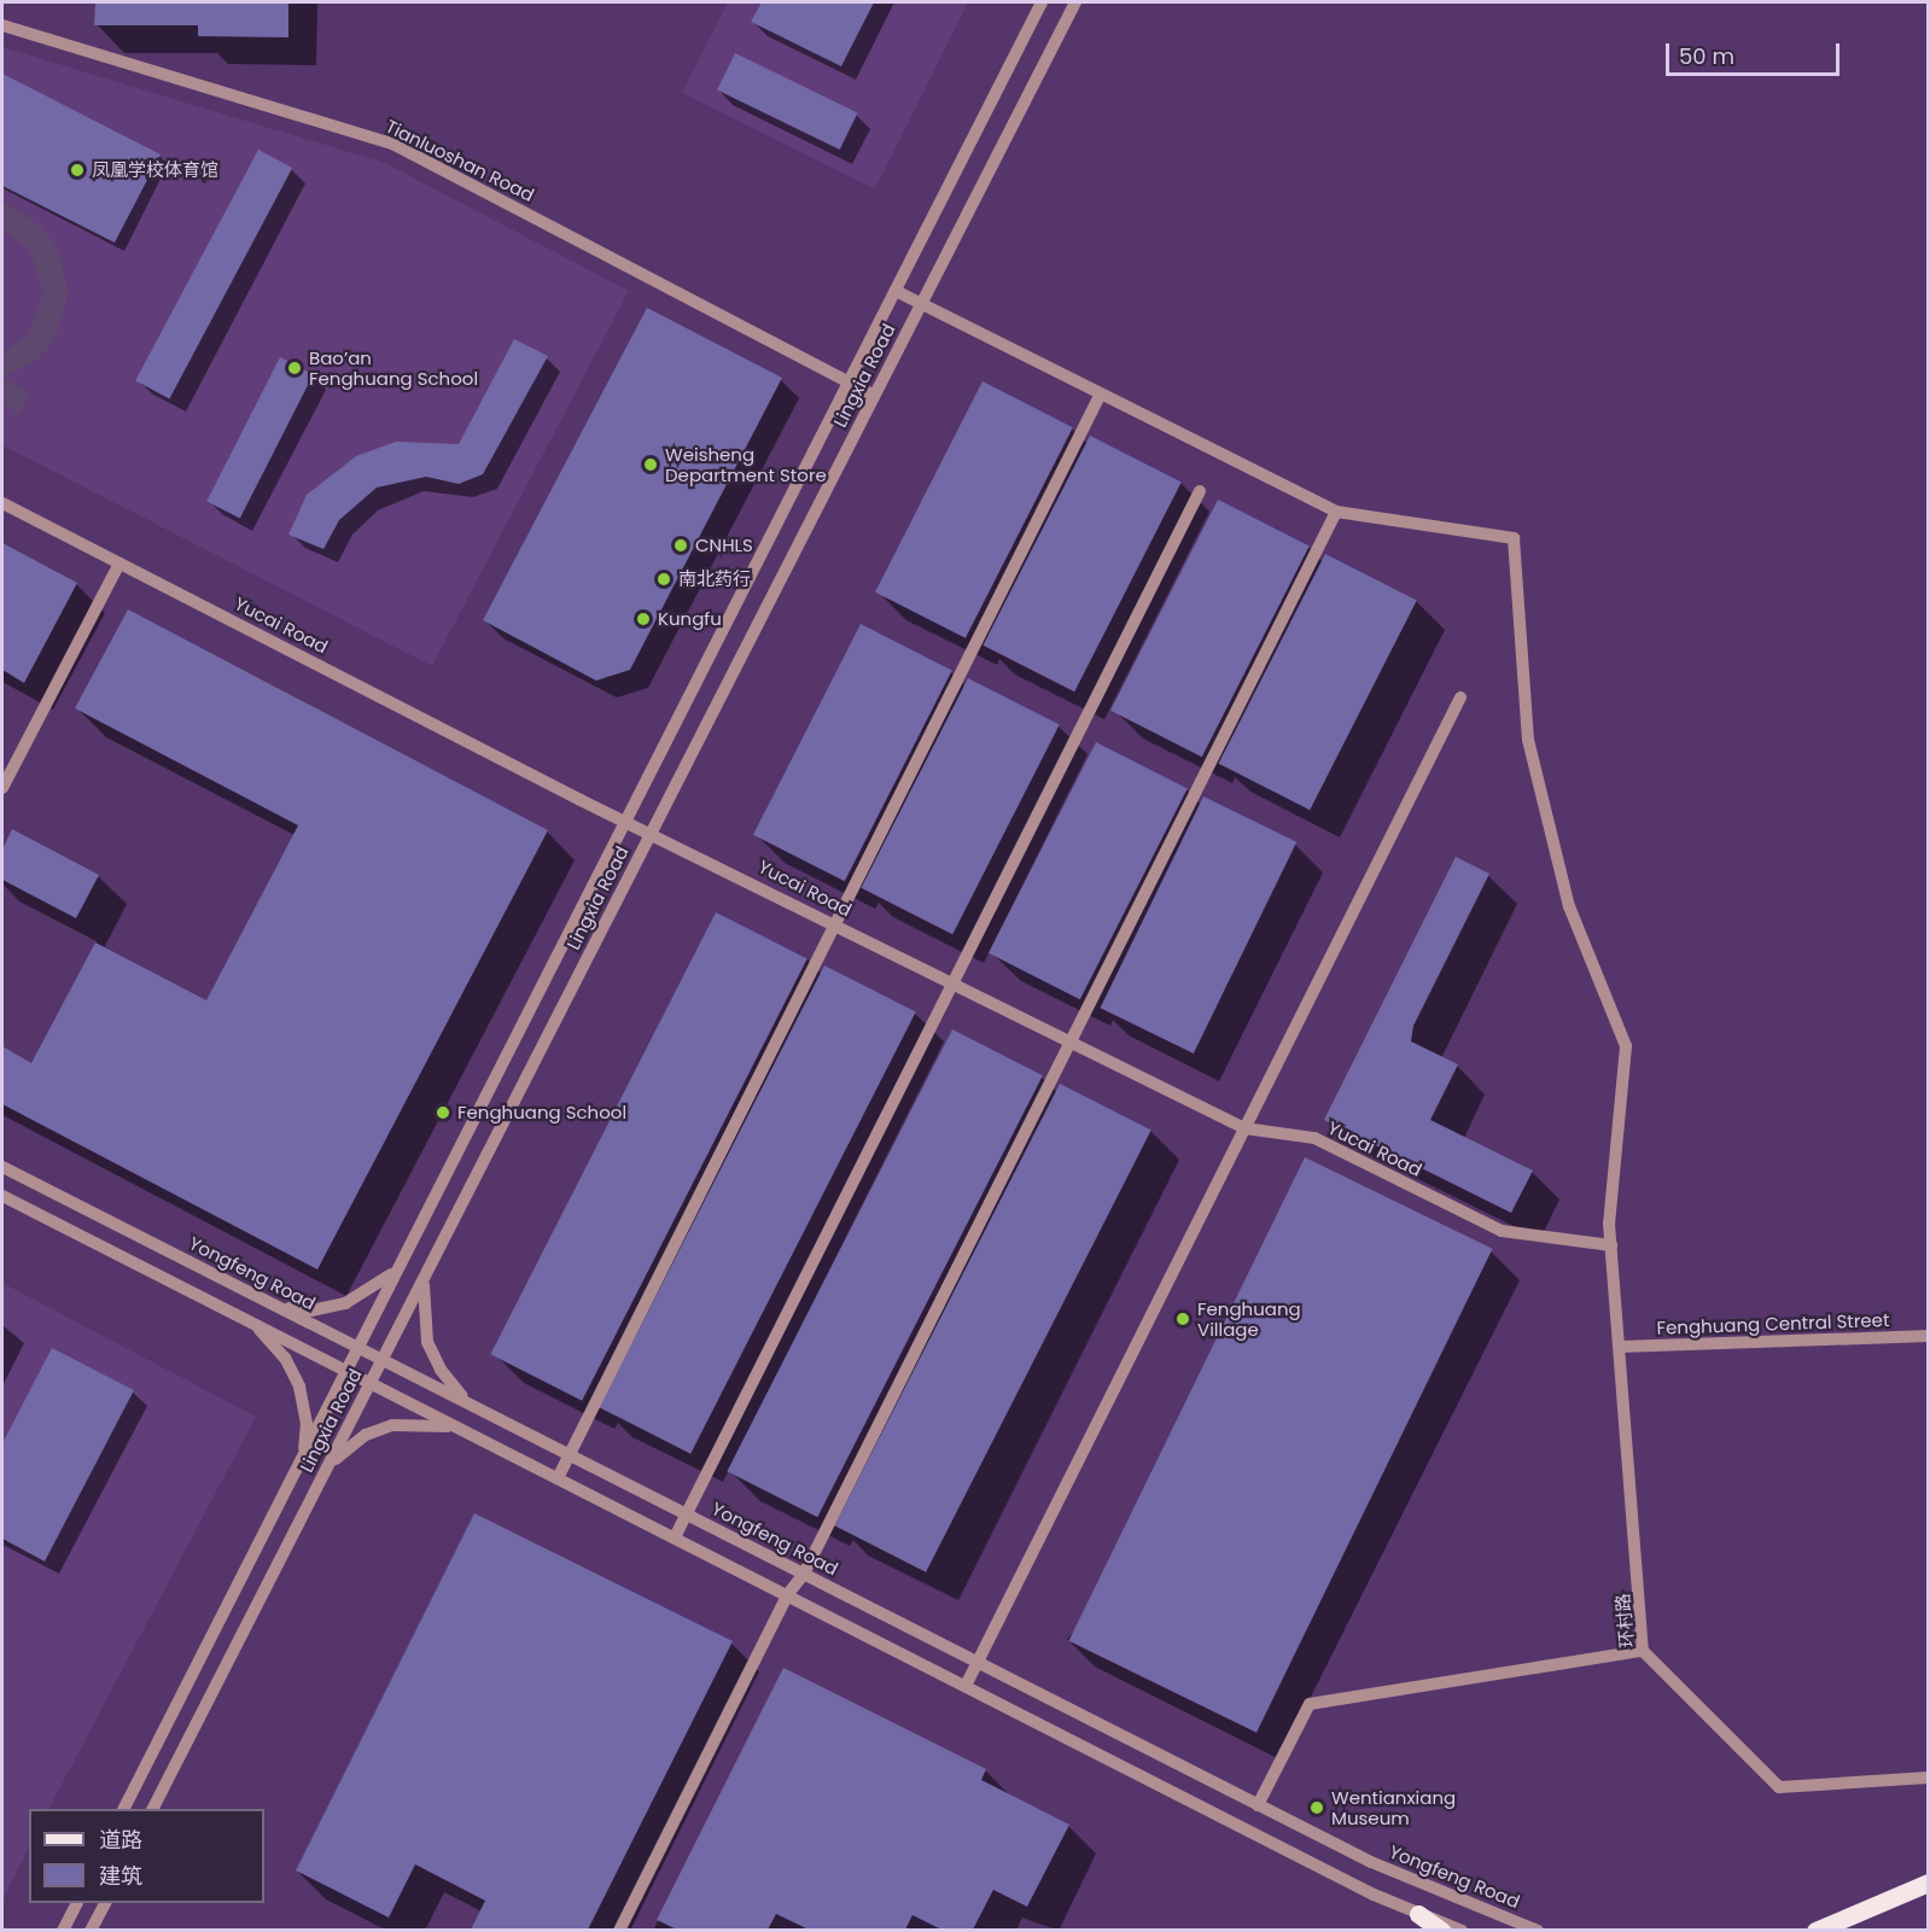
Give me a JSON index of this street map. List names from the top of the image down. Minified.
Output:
{"streets":{"street":["Tianluoshan Road","Lingxia Road","Yucai Road","Yongfeng Road","Fenghuang Central Street","环村路"]},"crossings":[["Tianluoshan Road","Lingxia Road"],["Lingxia Road","Yucai Road"],["Lingxia Road","Yongfeng Road"],["Yucai Road","环村路"],["Fenghuang Central Street","环村路"]],"places":["凤凰学校体育馆","Bao’an Fenghuang School","Weisheng Department Store","CNHLS","南北药行","Kungfu","Fenghuang School","Fenghuang Village","Wentianxiang Museum"],"legend":["道路","建筑"],"scale_bar":"50 m"}
